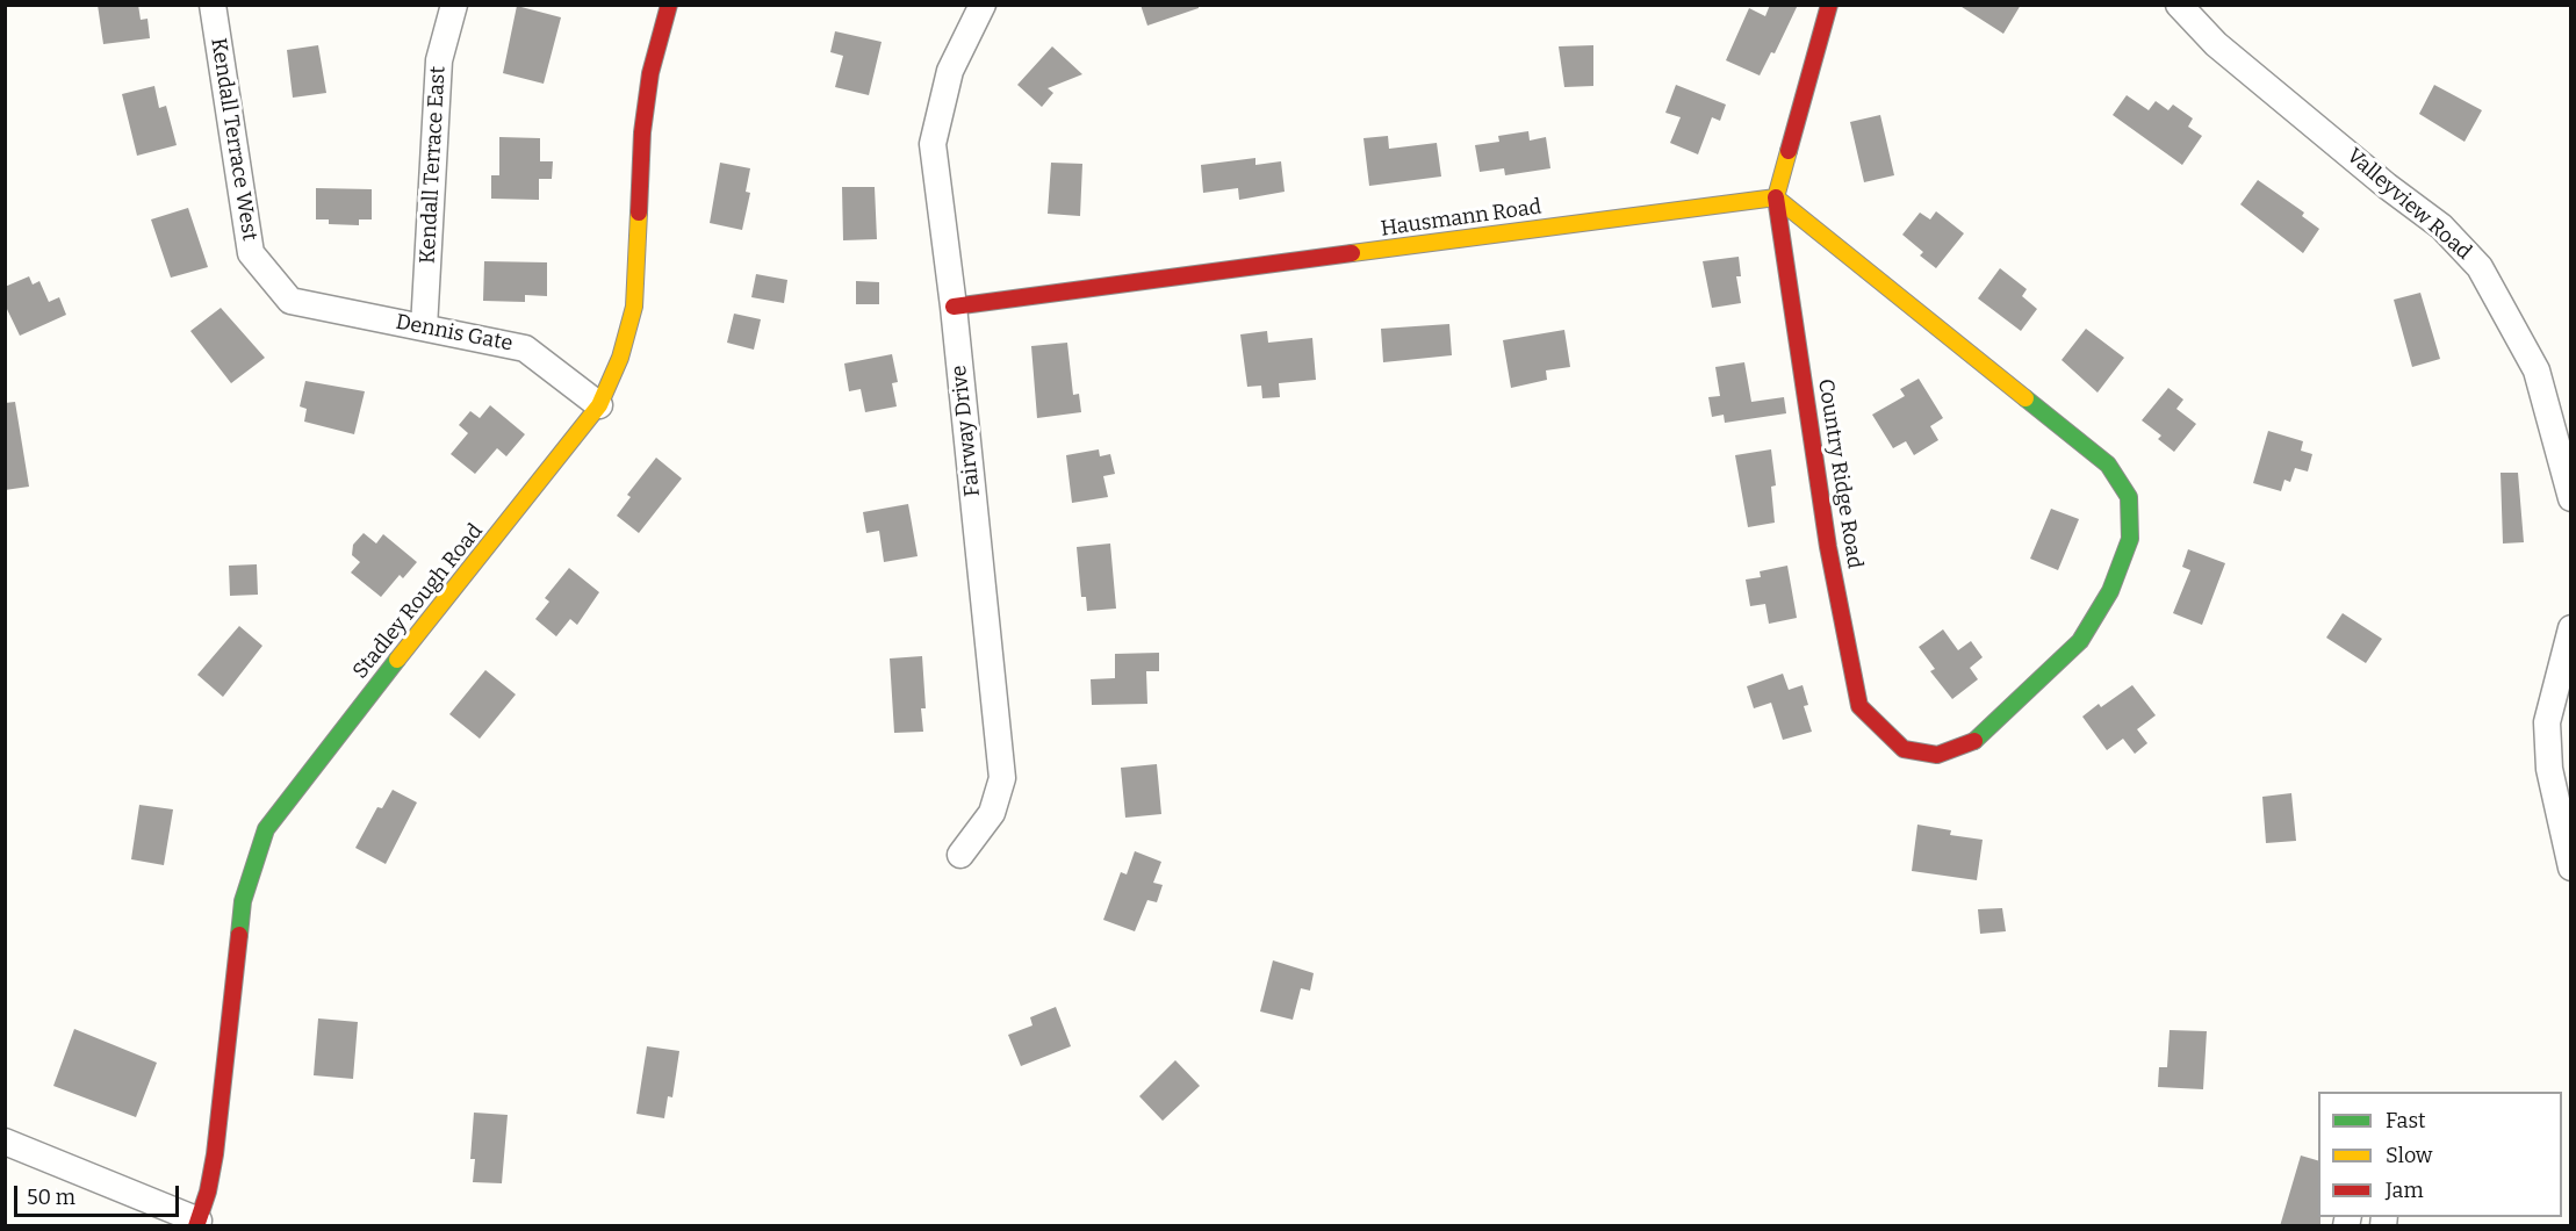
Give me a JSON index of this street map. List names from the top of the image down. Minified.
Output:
{"streets":{"street":["Kendall Terrace West","Kendall Terrace East","Valleyview Road","Hausmann Road","Dennis Gate","Fairway Drive","Country Ridge Road","Stadley Rough Road"]},"crossings":[["Kendall Terrace West","Dennis Gate"],["Kendall Terrace East","Dennis Gate"],["Hausmann Road","Fairway Drive"],["Hausmann Road","Country Ridge Road"],["Dennis Gate","Stadley Rough Road"]],"legend":["Fast","Slow","Jam"],"scale_bar":"50 m"}
